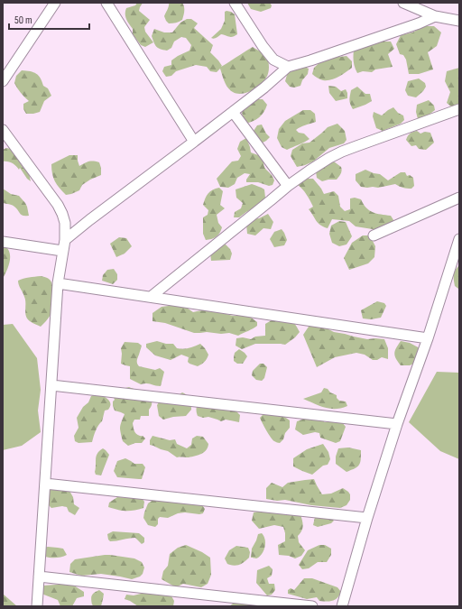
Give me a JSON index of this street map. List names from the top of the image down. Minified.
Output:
{"scale_bar":"50 m"}
